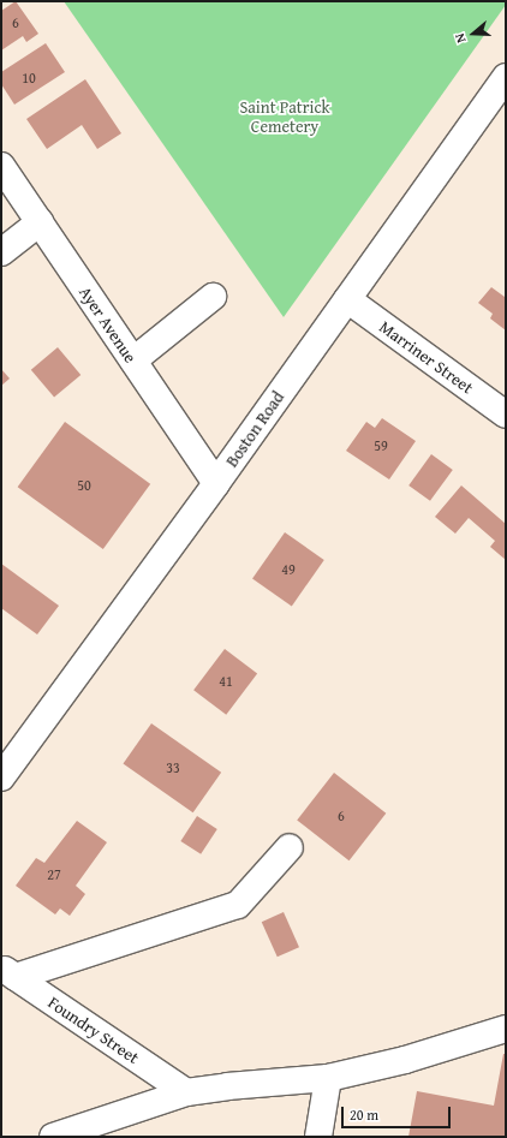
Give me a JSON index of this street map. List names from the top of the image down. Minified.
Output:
{"streets":{"main road":["Ayer Avenue","Marriner Street","Boston Road","Foundry Street"]},"crossings":[["Ayer Avenue","Boston Road"],["Marriner Street","Boston Road"]],"parks":["Saint Patrick Cemetery"],"house_numbers":["6","10","59","50","49","41","33","6","27"],"scale_bar":"20 m","north":"left"}
